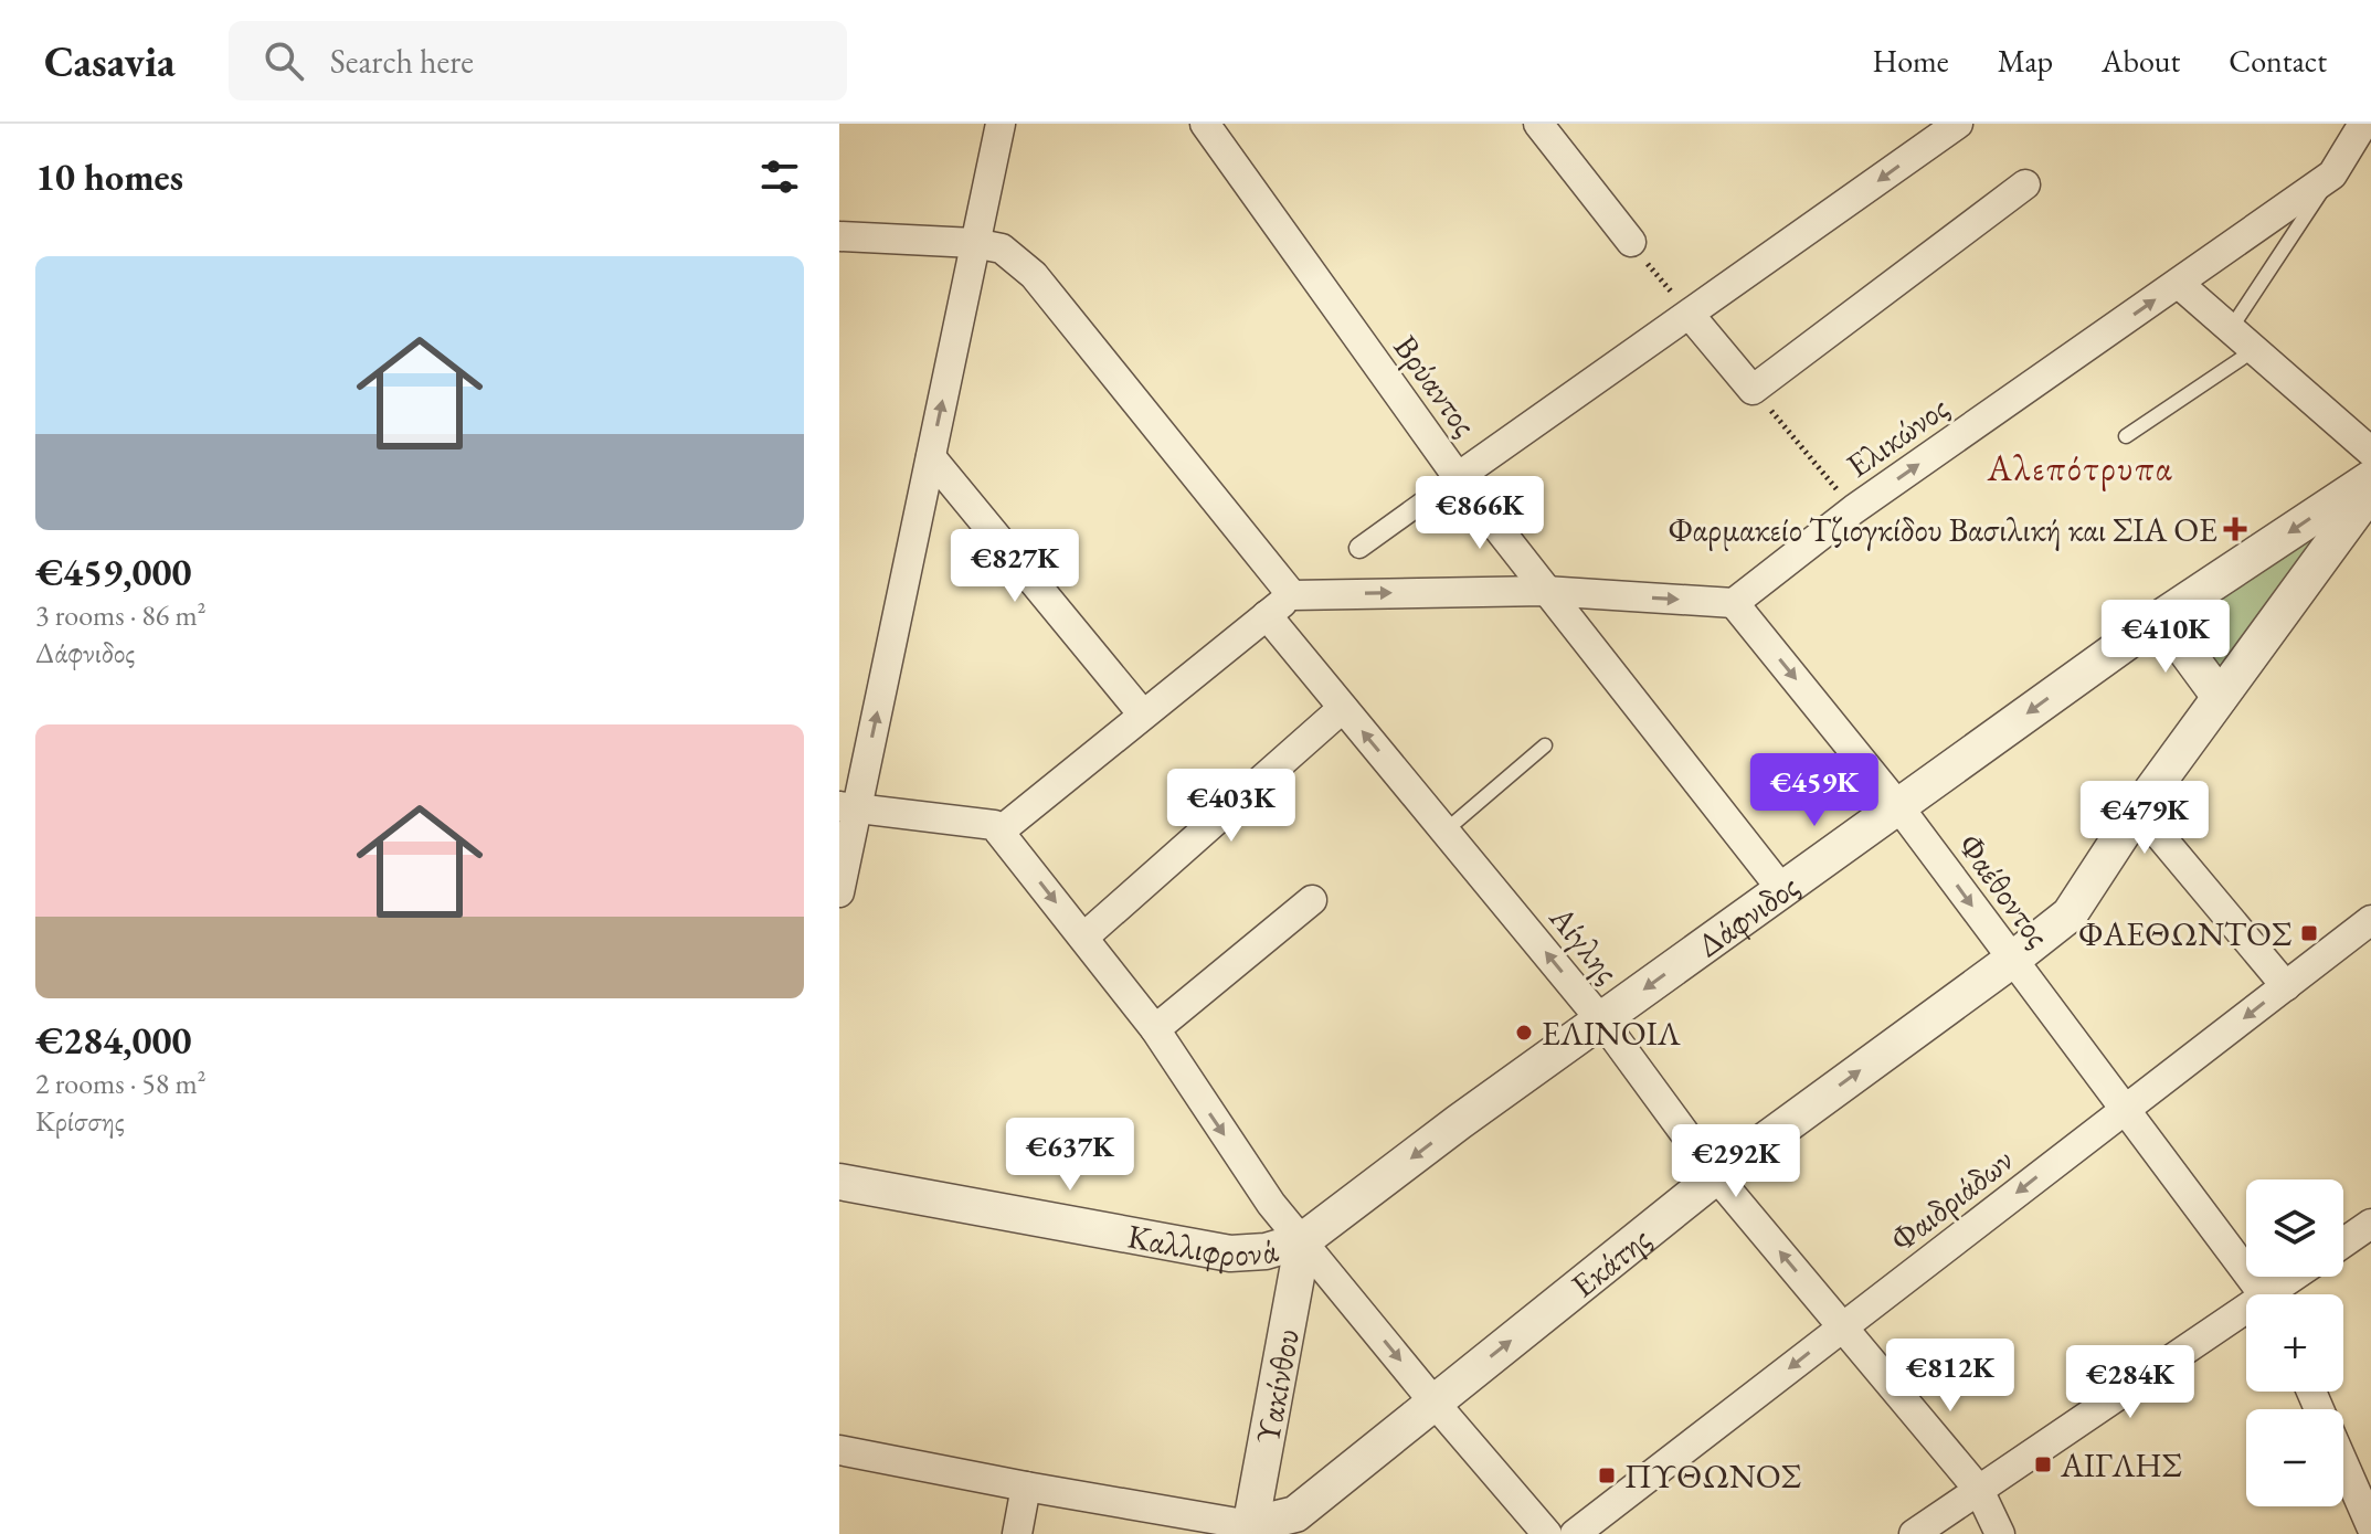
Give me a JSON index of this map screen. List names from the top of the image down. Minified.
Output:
{"streets":{"street":["Βρύαντος","Ελικώνος","Φαέθοντος","Δάφνιδος","Αίγλης","Φαιδριάδων","Καλλιφρονά","Εκάτης","Υακίνθου"]},"crossings":[["Βρύαντος","Δάφνιδος"],["Ελικώνος","Φαέθοντος"],["Φαέθοντος","Δάφνιδος"],["Φαέθοντος","Φαιδριάδων"],["Φαέθοντος","Εκάτης"],["Δάφνιδος","Αίγλης"],["Δάφνιδος","Καλλιφρονά"],["Δάφνιδος","Υακίνθου"],["Αίγλης","Φαιδριάδων"],["Αίγλης","Εκάτης"],["Καλλιφρονά","Υακίνθου"],["Εκάτης","Υακίνθου"]],"one_way":["Φαέθοντος","Δάφνιδος","Αίγλης","Εκάτης"],"districts":["Αλεπότρυπα"],"places":{"health":["Φαρμακείο Τζιογκίδου Βασιλική και ΣΙΑ ΟΕ"],"transit":["ΦΑΕΘΩΝΤΟΣ","ΑΙΓΛΗΣ","ΠΥΘΩΝΟΣ"],"other":["ΕΛΙΝΟΙΛ"]},"page":{"header":"Casavia","search":"Search here","nav":["Home","Map","About","Contact"],"heading":"10 homes","list":[{"name":"€459,000","note":"3 rooms · 86 m² · Δάφνιδος"},{"name":"€284,000","note":"2 rooms · 58 m² · Κρίσσης"}],"price":["€866K","€827K","€410K","€459K","€403K","€479K","€637K","€292K","€812K","€284K"],"map_buttons":["+","−"]}}
